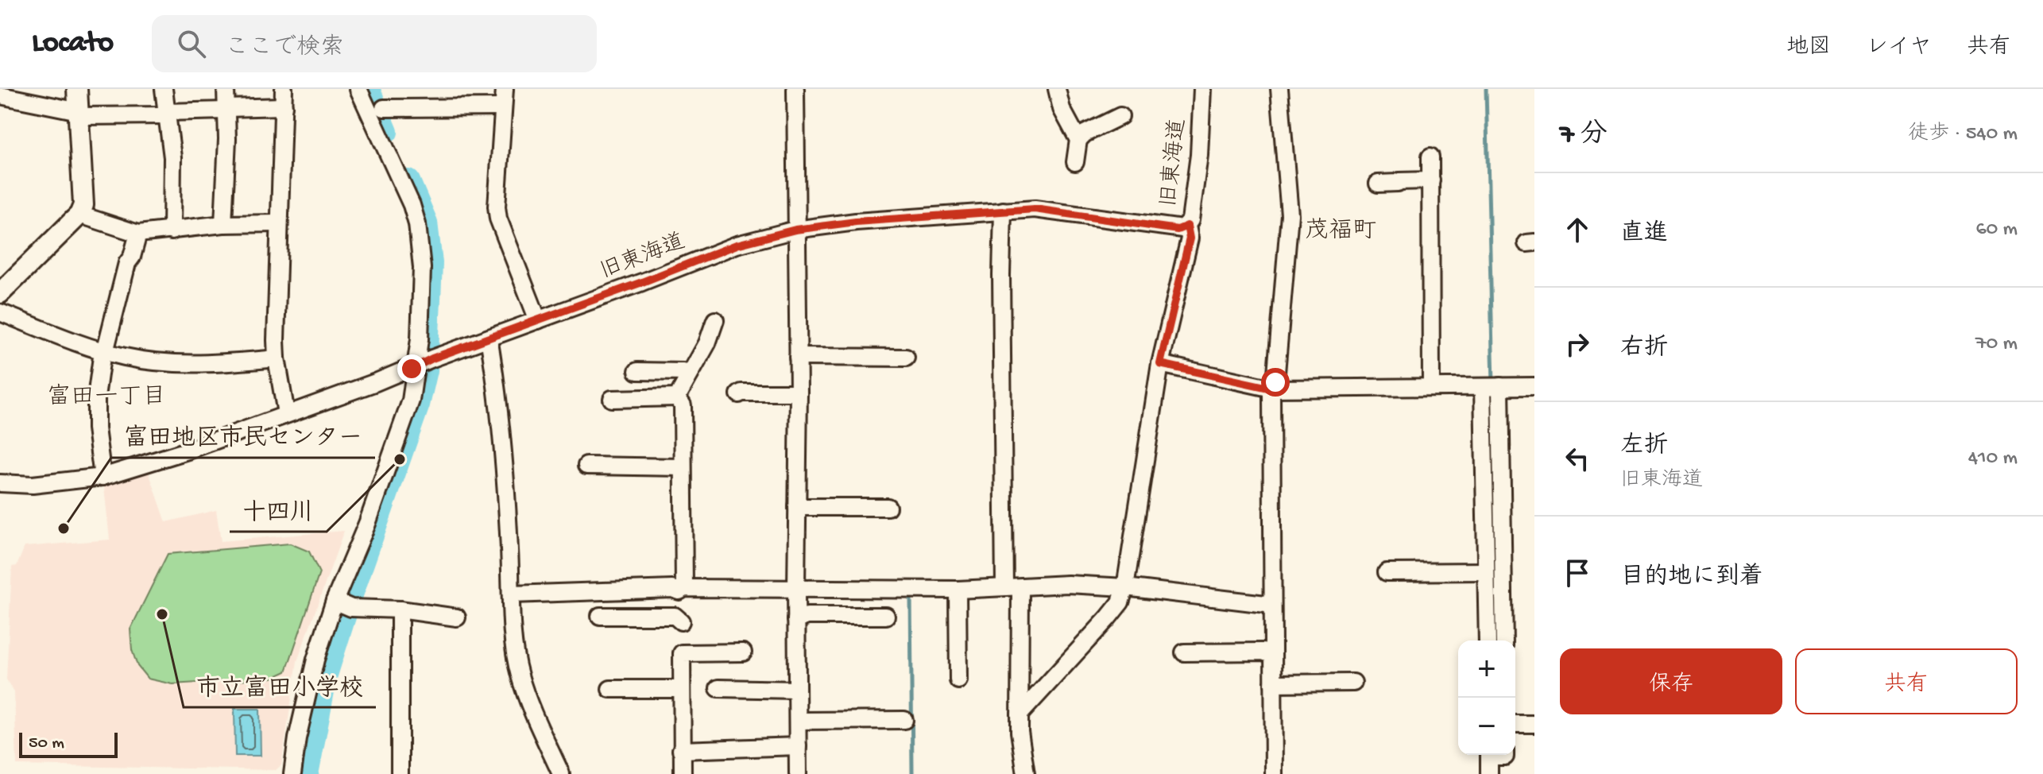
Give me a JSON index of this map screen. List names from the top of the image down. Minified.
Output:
{"streets":{"street":["旧東海道"]},"districts":["茂福町","富田一丁目"],"places":["十四川","富田地区市民センター","市立富田小学校"],"scale_bar":"50 m","page":{"header":"Locato","search":"ここで検索","nav":["地図","レイヤ","共有"],"heading":["7 分","徒歩 · 540 m"],"list":[["直進","60 m"],["右折","70 m"],["左折","旧東海道","410 m"],"目的地に到着"],"buttons":["保存","共有"],"map_buttons":["+","−"],"scale":"50 m"}}
